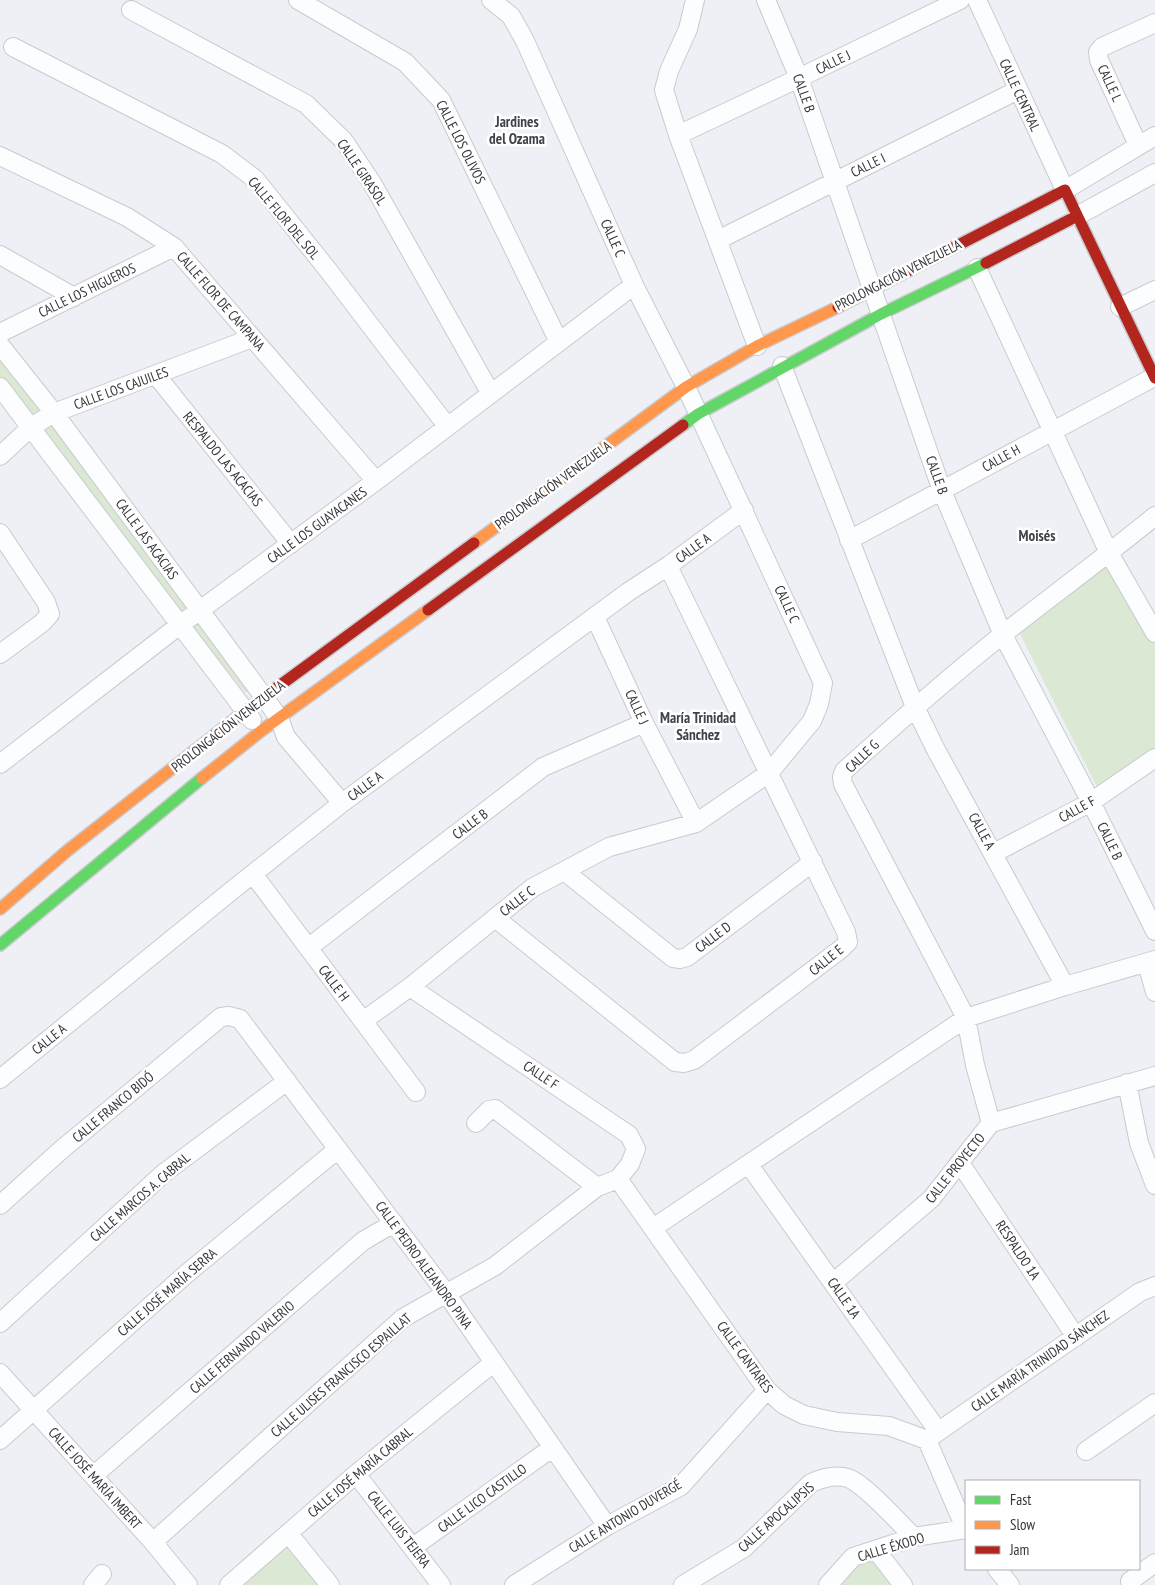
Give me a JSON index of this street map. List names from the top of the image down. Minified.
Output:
{"streets":{"street":["CALLE J","CALLE L","CALLE B","CALLE CENTRAL","CALLE LOS OLIVOS","CALLE I","CALLE GIRASOL","CALLE FLOR DEL SOL","CALLE C","PROLONGACIÓN VENEZUELA","CALLE LOS HIGUEROS","CALLE FLOR DE CAMPANA","CALLE LOS CAJUILES","CALLE H","RESPALDO LAS ACACIAS","CALLE LOS GUAYACANES","CALLE LAS ACACIAS","CALLE A","CALLE G","CALLE F","CALLE D","CALLE E","CALLE FRANCO BIDÓ","CALLE PROYECTO","CALLE MARCOS A. CABRAL","RESPALDO 1A","CALLE PEDRO ALEJANDRO PINA","CALLE JOSÉ MARÍA SERRA","CALLE 1A","CALLE FERNANDO VALERIO","CALLE CANTARES","CALLE MARÍA TRINIDAD SÁNCHEZ","CALLE ULISES FRANCISCO ESPAILLAT","CALLE JOSÉ MARÍA CABRAL","CALLE JOSÉ MARÍA IMBERT","CALLE LICO CASTILLO","CALLE ANTONIO DUVERGÉ","CALLE APOCALIPSIS","CALLE LUIS TEJERA","CALLE ÉXODO"]},"crossings":[["CALLE J","CALLE B"],["CALLE J","CALLE C"],["CALLE J","CALLE A"],["CALLE L","PROLONGACIÓN VENEZUELA"],["CALLE B","CALLE I"],["CALLE B","PROLONGACIÓN VENEZUELA"],["CALLE B","CALLE H"],["CALLE B","CALLE G"],["CALLE B","CALLE F"],["CALLE CENTRAL","CALLE I"],["CALLE CENTRAL","PROLONGACIÓN VENEZUELA"],["CALLE LOS OLIVOS","CALLE LOS GUAYACANES"],["CALLE GIRASOL","CALLE LOS GUAYACANES"],["CALLE FLOR DEL SOL","CALLE LOS GUAYACANES"],["CALLE C","PROLONGACIÓN VENEZUELA"],["CALLE C","CALLE H"],["CALLE C","CALLE LOS GUAYACANES"],["CALLE C","CALLE A"],["CALLE C","CALLE F"],["CALLE C","CALLE D"],["CALLE C","CALLE E"],["PROLONGACIÓN VENEZUELA","CALLE LAS ACACIAS"],["PROLONGACIÓN VENEZUELA","CALLE A"],["CALLE LOS HIGUEROS","CALLE FLOR DE CAMPANA"],["CALLE FLOR DE CAMPANA","CALLE LOS CAJUILES"],["CALLE FLOR DE CAMPANA","CALLE LOS GUAYACANES"],["CALLE LOS CAJUILES","RESPALDO LAS ACACIAS"],["CALLE LOS CAJUILES","CALLE LAS ACACIAS"],["CALLE H","CALLE A"],["RESPALDO LAS ACACIAS","CALLE LOS GUAYACANES"],["CALLE LOS GUAYACANES","CALLE LAS ACACIAS"],["CALLE LAS ACACIAS","CALLE A"],["CALLE A","CALLE G"],["CALLE A","CALLE F"],["CALLE A","CALLE E"],["CALLE G","CALLE PROYECTO"],["CALLE F","CALLE CANTARES"],["CALLE F","CALLE ULISES FRANCISCO ESPAILLAT"],["CALLE D","CALLE E"],["CALLE FRANCO BIDÓ","CALLE PEDRO ALEJANDRO PINA"],["CALLE PROYECTO","RESPALDO 1A"],["CALLE PROYECTO","CALLE 1A"],["CALLE MARCOS A. CABRAL","CALLE PEDRO ALEJANDRO PINA"],["RESPALDO 1A","CALLE MARÍA TRINIDAD SÁNCHEZ"],["CALLE PEDRO ALEJANDRO PINA","CALLE JOSÉ MARÍA SERRA"],["CALLE PEDRO ALEJANDRO PINA","CALLE FERNANDO VALERIO"],["CALLE PEDRO ALEJANDRO PINA","CALLE ULISES FRANCISCO ESPAILLAT"],["CALLE PEDRO ALEJANDRO PINA","CALLE JOSÉ MARÍA CABRAL"],["CALLE PEDRO ALEJANDRO PINA","CALLE LICO CASTILLO"],["CALLE PEDRO ALEJANDRO PINA","CALLE ANTONIO DUVERGÉ"],["CALLE JOSÉ MARÍA SERRA","CALLE JOSÉ MARÍA IMBERT"],["CALLE 1A","CALLE CANTARES"],["CALLE 1A","CALLE MARÍA TRINIDAD SÁNCHEZ"],["CALLE FERNANDO VALERIO","CALLE JOSÉ MARÍA IMBERT"],["CALLE CANTARES","CALLE MARÍA TRINIDAD SÁNCHEZ"],["CALLE CANTARES","CALLE ULISES FRANCISCO ESPAILLAT"],["CALLE CANTARES","CALLE ANTONIO DUVERGÉ"],["CALLE ULISES FRANCISCO ESPAILLAT","CALLE JOSÉ MARÍA IMBERT"],["CALLE JOSÉ MARÍA CABRAL","CALLE LUIS TEJERA"],["CALLE LICO CASTILLO","CALLE LUIS TEJERA"],["CALLE APOCALIPSIS","CALLE ÉXODO"]],"districts":["Jardines del Ozama","Moisés","María Trinidad Sánchez"],"legend":["Fast","Slow","Jam"]}
